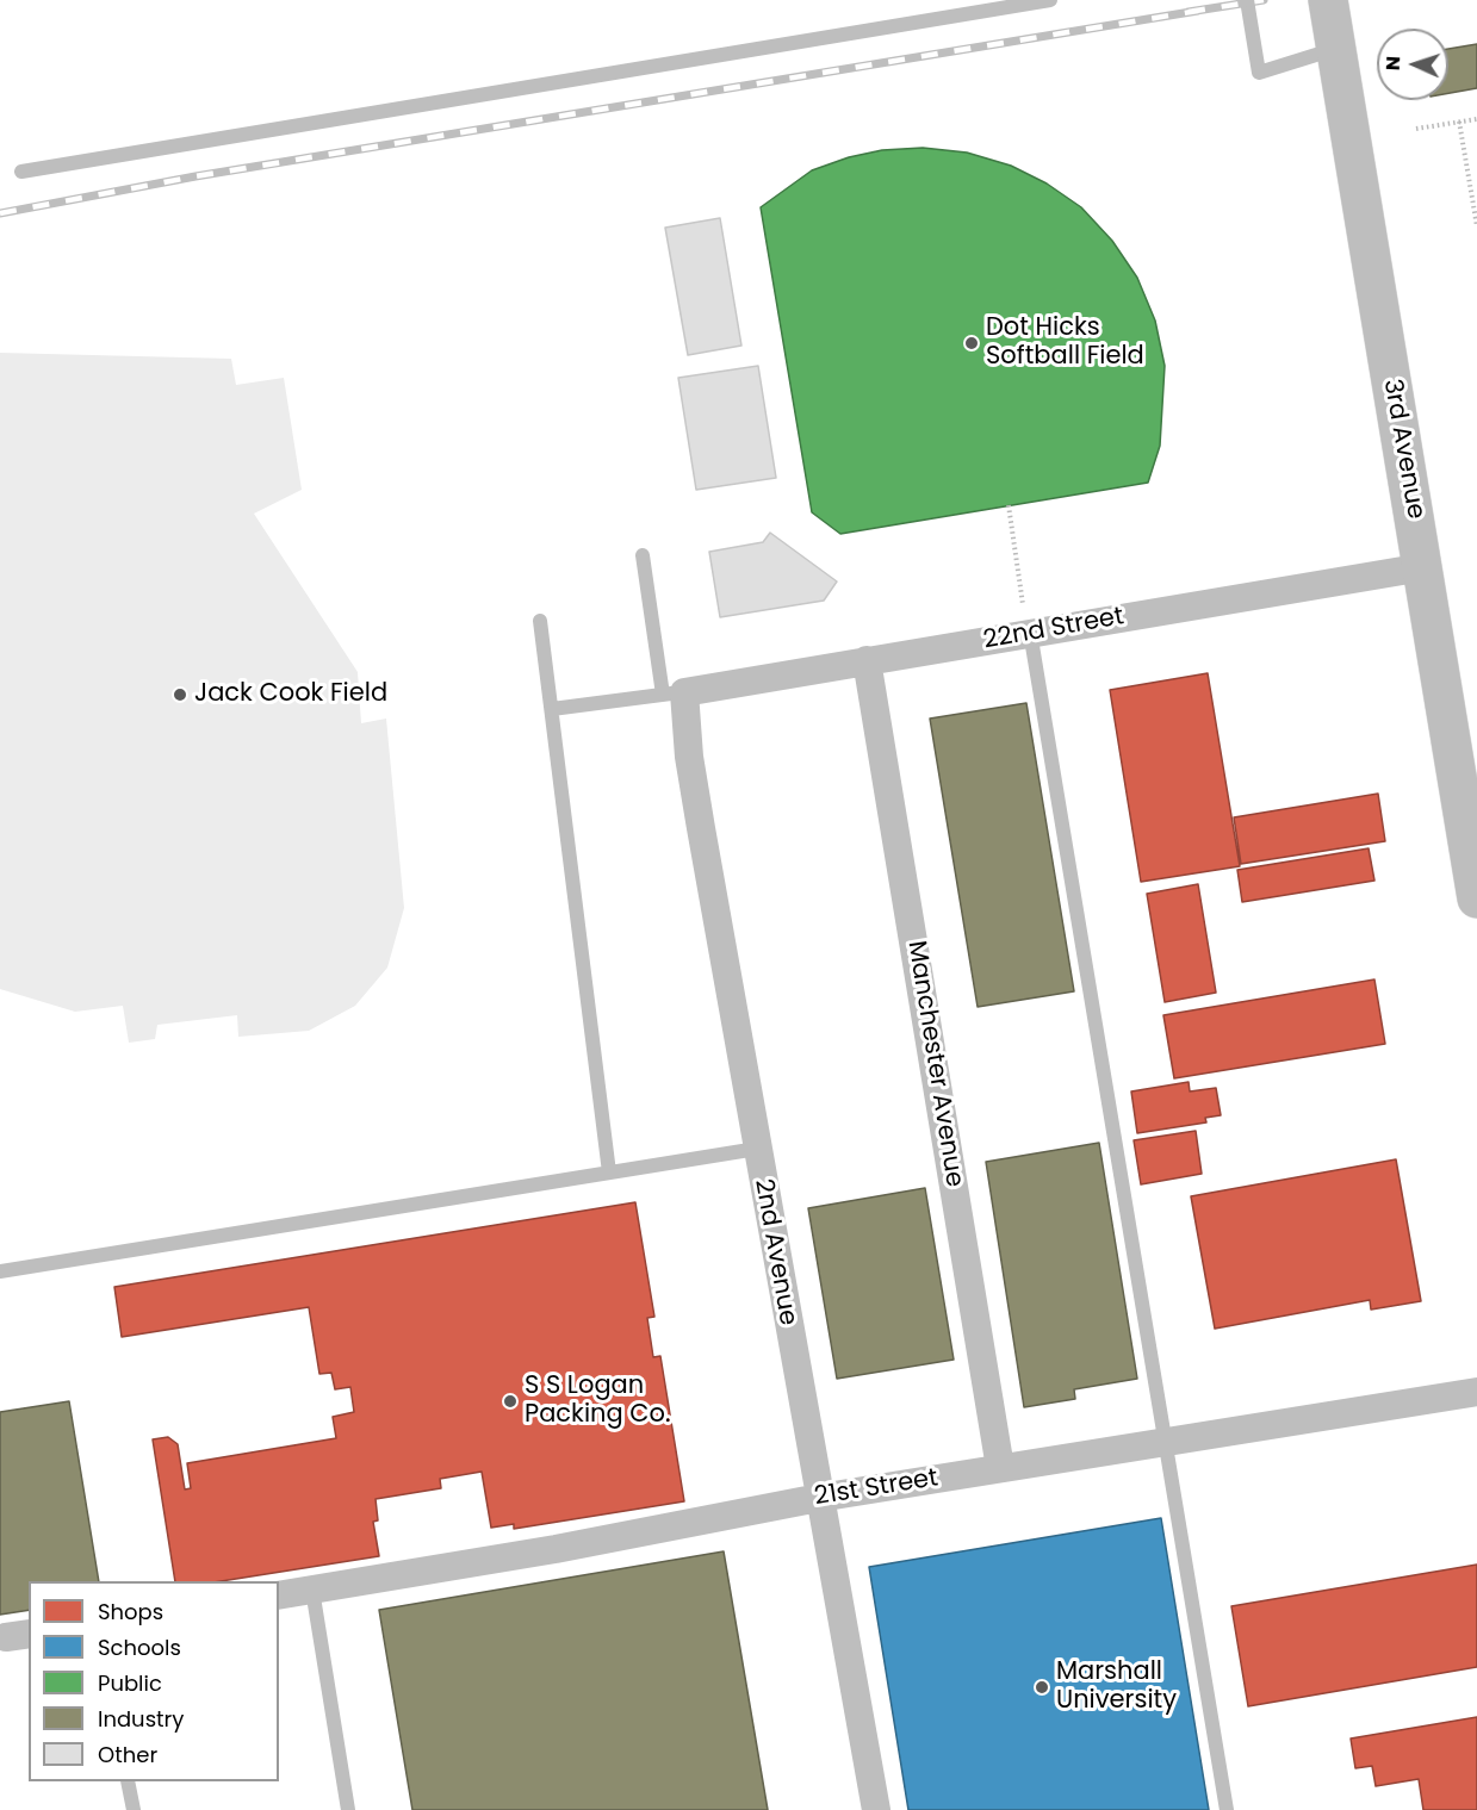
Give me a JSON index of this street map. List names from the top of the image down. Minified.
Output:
{"streets":{"main road":["3rd Avenue"],"street":["22nd Street","Manchester Avenue","2nd Avenue","21st Street"]},"crossings":[["3rd Avenue","22nd Street"],["22nd Street","Manchester Avenue"],["22nd Street","2nd Avenue"],["Manchester Avenue","21st Street"],["2nd Avenue","21st Street"]],"places":["Dot Hicks Softball Field","Jack Cook Field","S S Logan Packing Co.","Marshall University"],"legend":["Shops","Schools","Public","Industry","Other"],"north":"left"}
